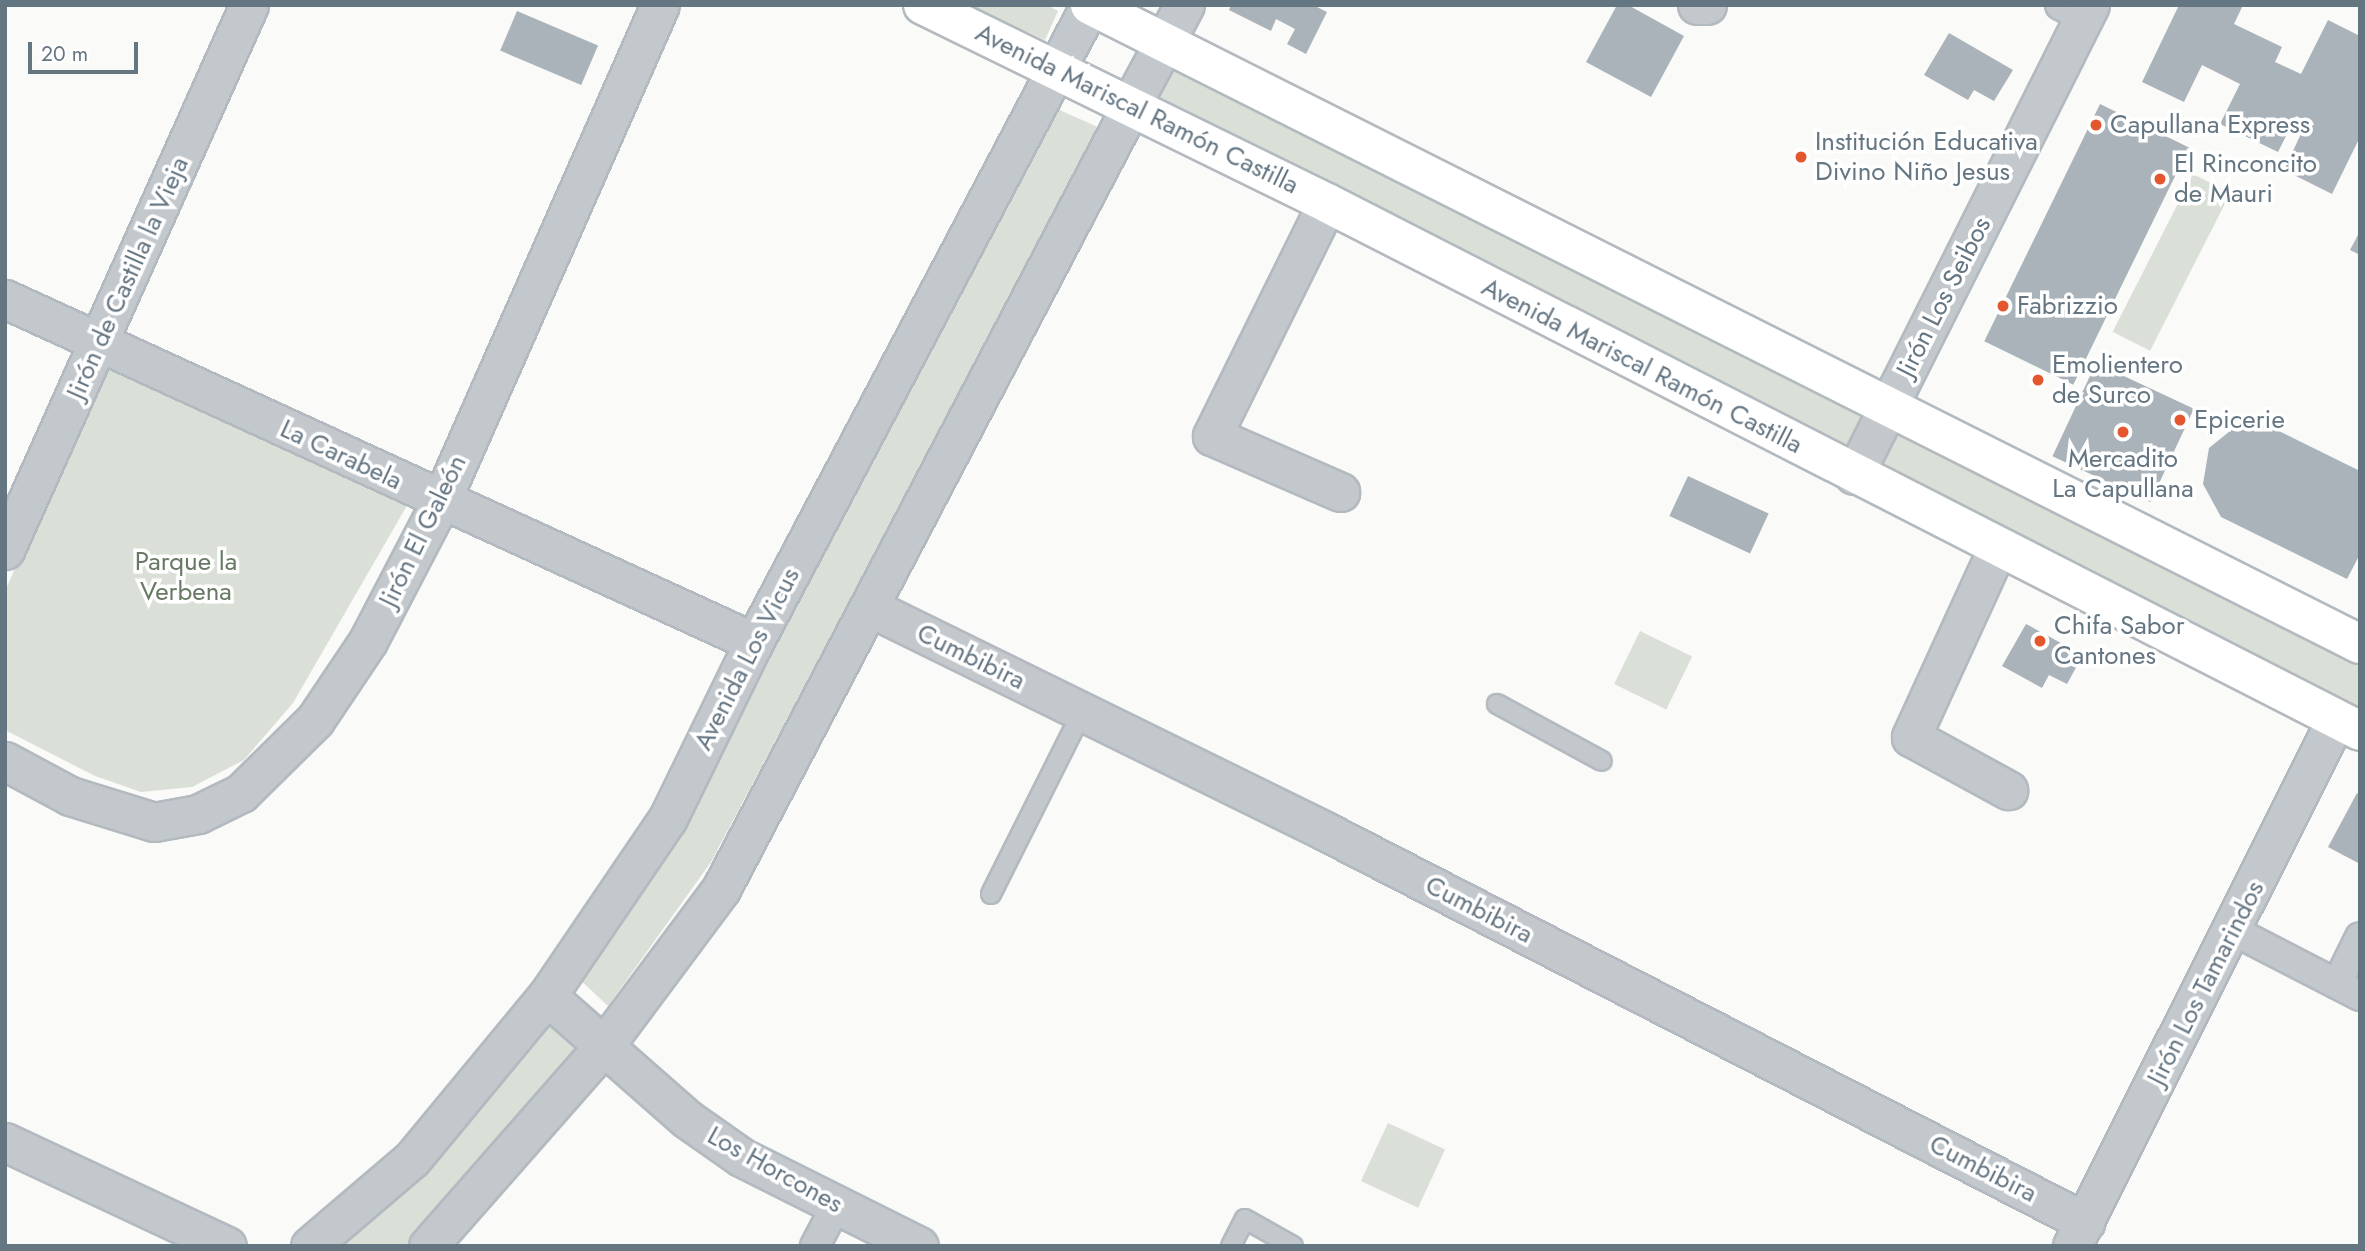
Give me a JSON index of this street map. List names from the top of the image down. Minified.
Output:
{"streets":{"main road":["Avenida Mariscal Ramón Castilla"],"street":["Jirón de Castilla la Vieja","Jirón Los Seibos","La Carabela","Jirón El Galeón","Cumbibira","Avenida Los Vicus","Jirón Los Tamarindos","Los Horcones"]},"crossings":[["Avenida Mariscal Ramón Castilla","Jirón Los Seibos"],["Avenida Mariscal Ramón Castilla","Avenida Los Vicus"],["Avenida Mariscal Ramón Castilla","Jirón Los Tamarindos"],["Jirón de Castilla la Vieja","La Carabela"],["La Carabela","Jirón El Galeón"],["La Carabela","Avenida Los Vicus"],["Cumbibira","Jirón Los Tamarindos"],["Avenida Los Vicus","Los Horcones"]],"parks":["Parque la Verbena"],"places":["Capullana Express","Institución Educativa Divino Niño Jesus","El Rinconcito de Mauri","Fabrizzio","Emolientero de Surco","Epicerie","Mercadito La Capullana","Chifa Sabor Cantones"],"scale_bar":"20 m"}
